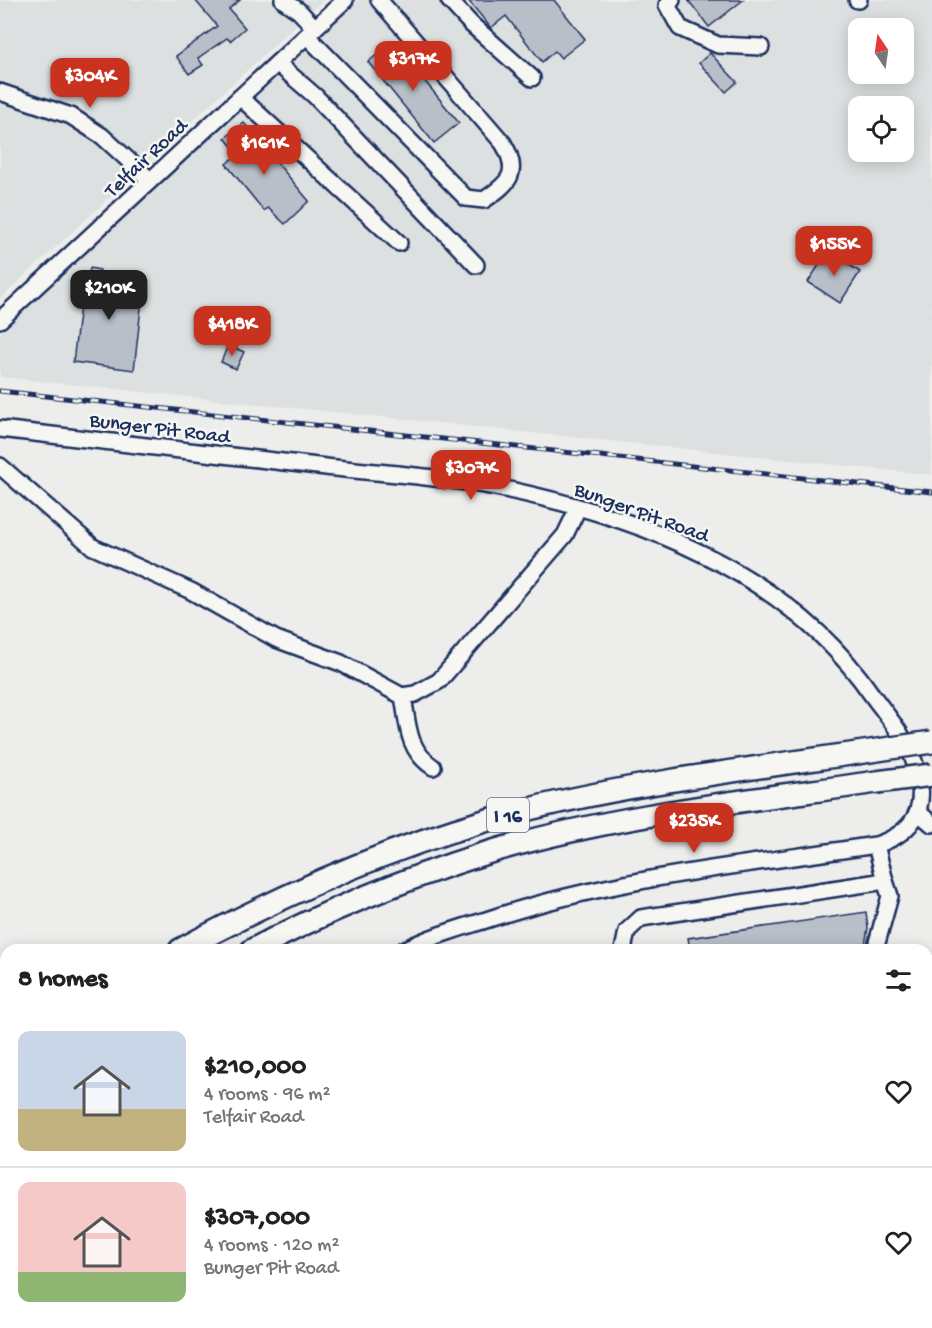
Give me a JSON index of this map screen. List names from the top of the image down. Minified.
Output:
{"streets":{"highway":["I 16"],"street":["Telfair Road","Bunger Pit Road"]},"north":"top","page":{"price":["$317K","$304K","$161K","$155K","$210K","$418K","$307K","$235K"],"heading":"8 homes","list":[{"name":"$210,000","note":"4 rooms · 96 m² · Telfair Road"},{"name":"$307,000","note":"4 rooms · 120 m² · Bunger Pit Road"}]}}
